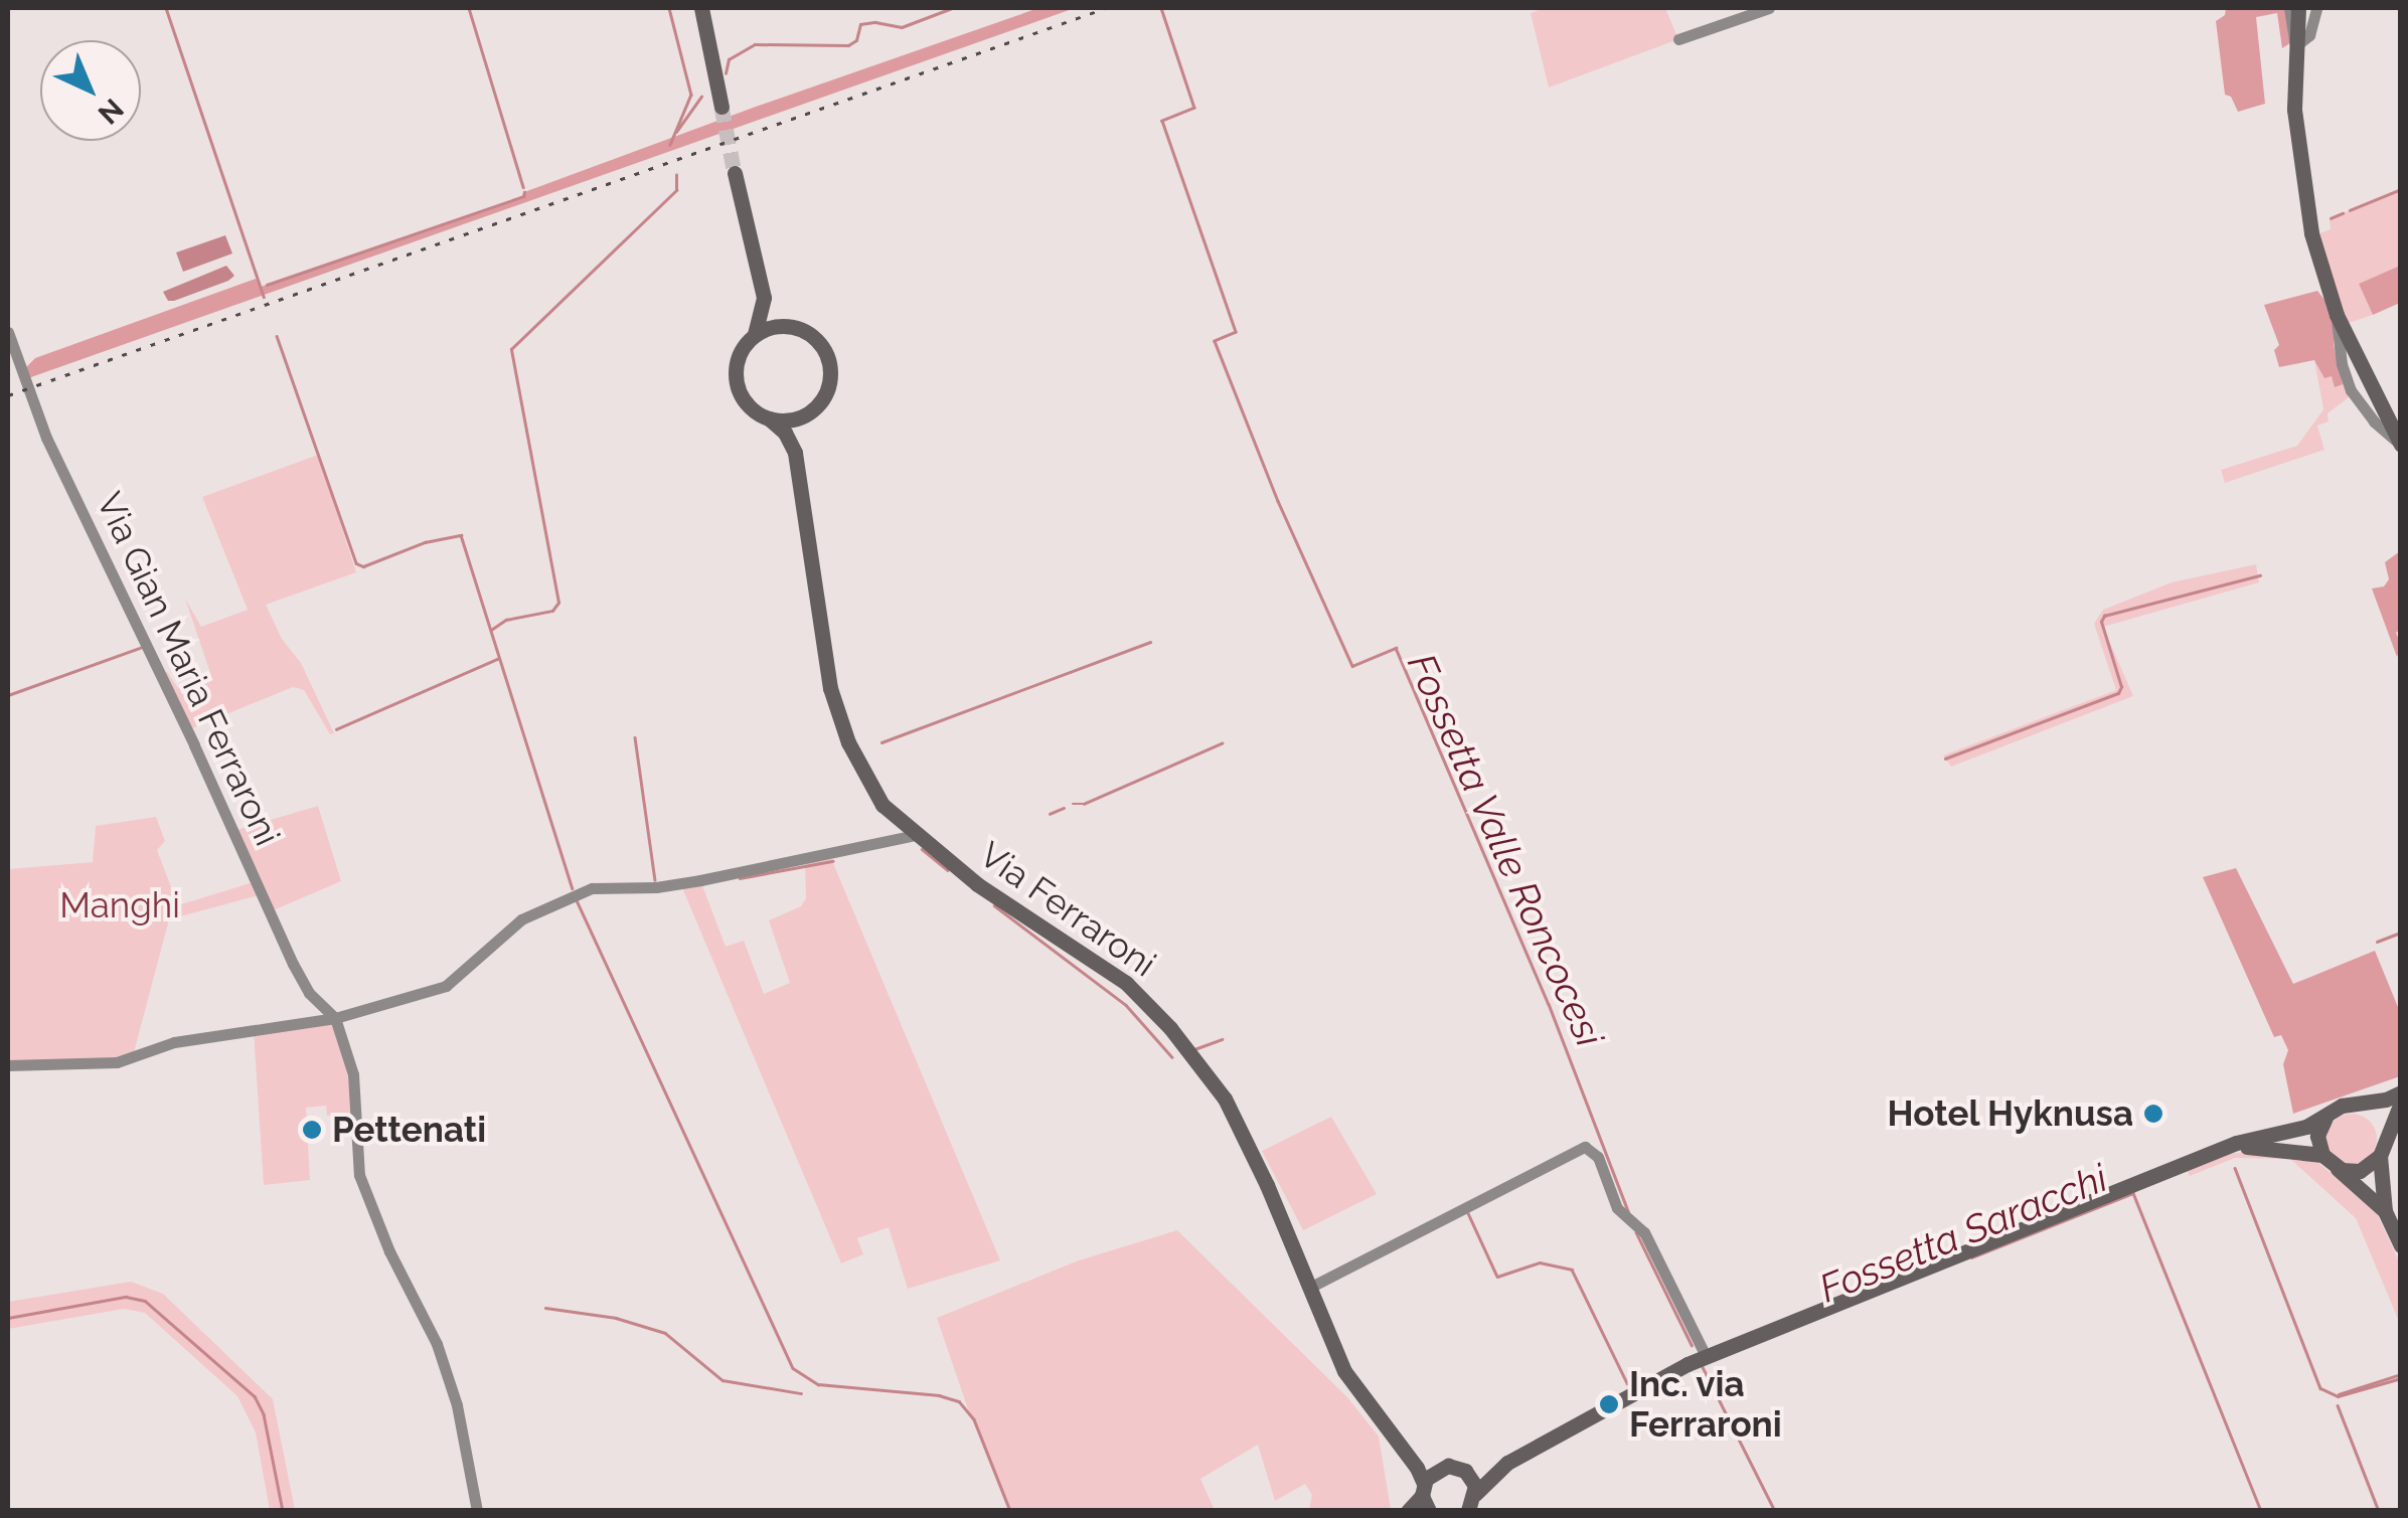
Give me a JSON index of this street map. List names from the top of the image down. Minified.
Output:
{"streets":{"main road":["Via Ferraroni"],"street":["Via Gian Maria Ferraroni"]},"water":["Fossetta Valle Roncocesi","Fossetta Saracchi"],"parks":["Manghi"],"places":["Hotel Hyknusa","Pettenati","Inc. via Ferraroni"],"north":"bottom right"}
